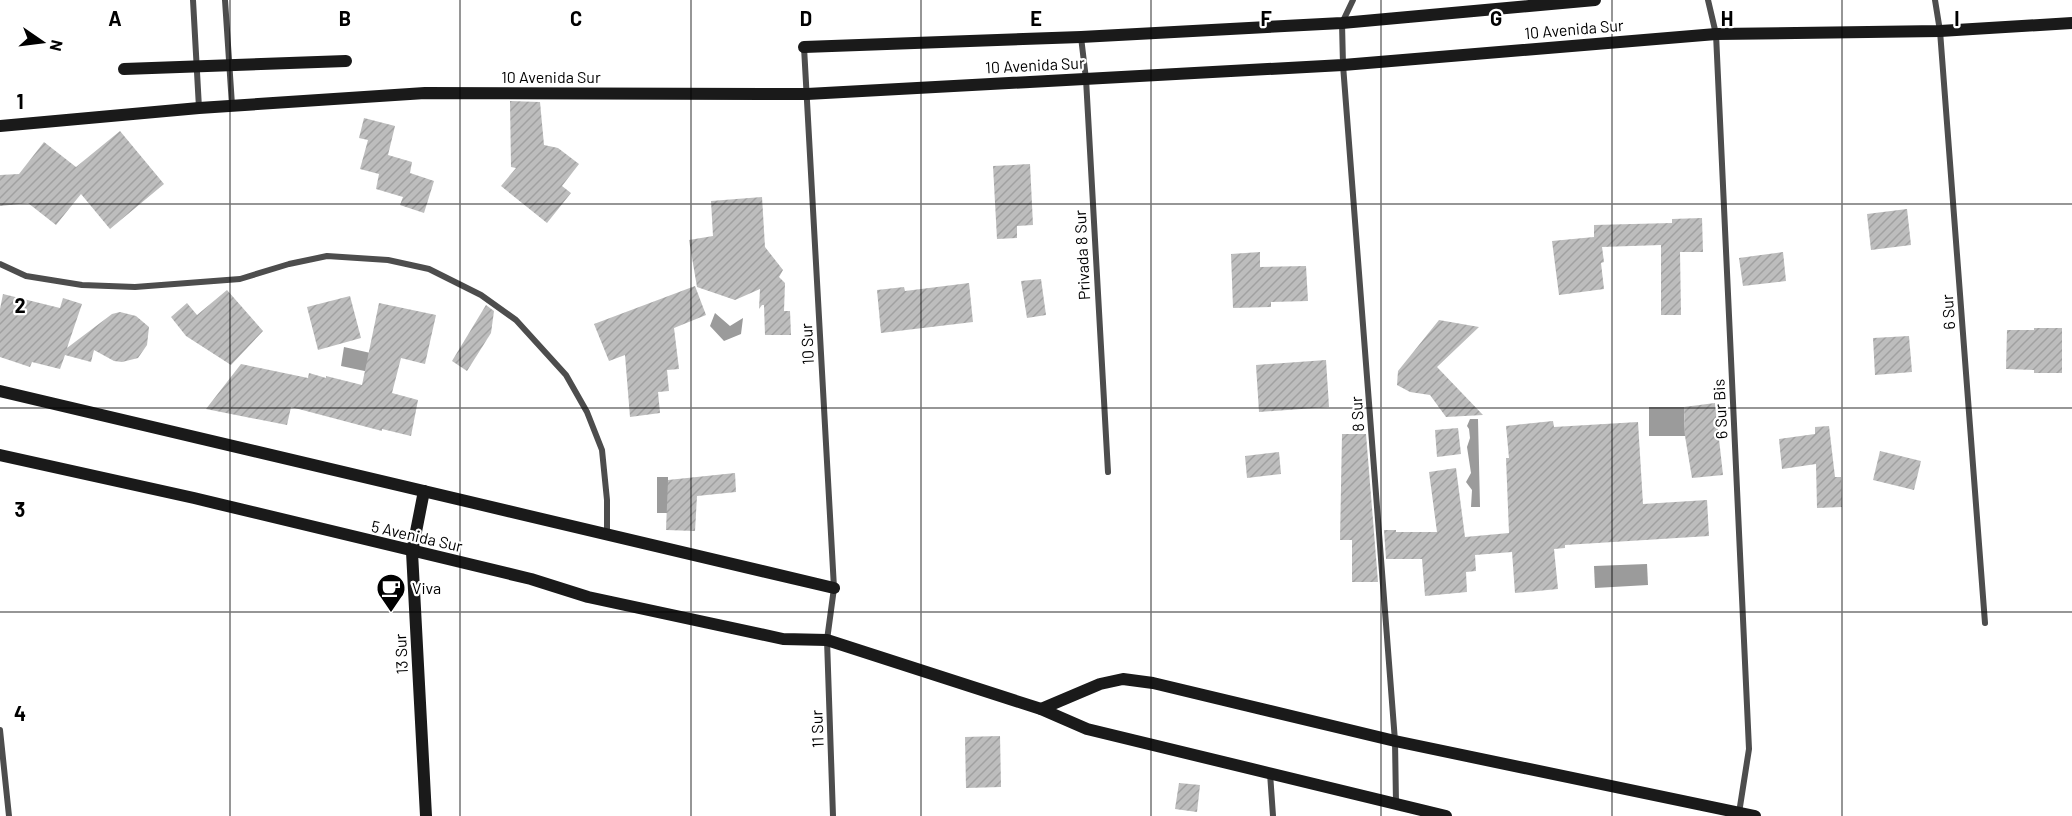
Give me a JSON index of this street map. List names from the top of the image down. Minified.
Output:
{"streets":{"street":["10 Avenida Sur","Privada 8 Sur","6 Sur","10 Sur","6 Sur Bis","8 Sur","5 Avenida Sur","13 Sur","11 Sur"]},"crossings":[["10 Avenida Sur","Privada 8 Sur"],["10 Avenida Sur","6 Sur"],["10 Avenida Sur","10 Sur"],["10 Avenida Sur","6 Sur Bis"],["10 Avenida Sur","8 Sur"],["10 Sur","5 Avenida Sur"],["10 Sur","11 Sur"],["8 Sur","5 Avenida Sur"],["5 Avenida Sur","13 Sur"],["5 Avenida Sur","11 Sur"]],"places":{"cafe":["Viva"]},"north":"right","grid":{"columns":["A","B","C","D","E","F","G","H","I"],"rows":["1","2","3","4"]}}
